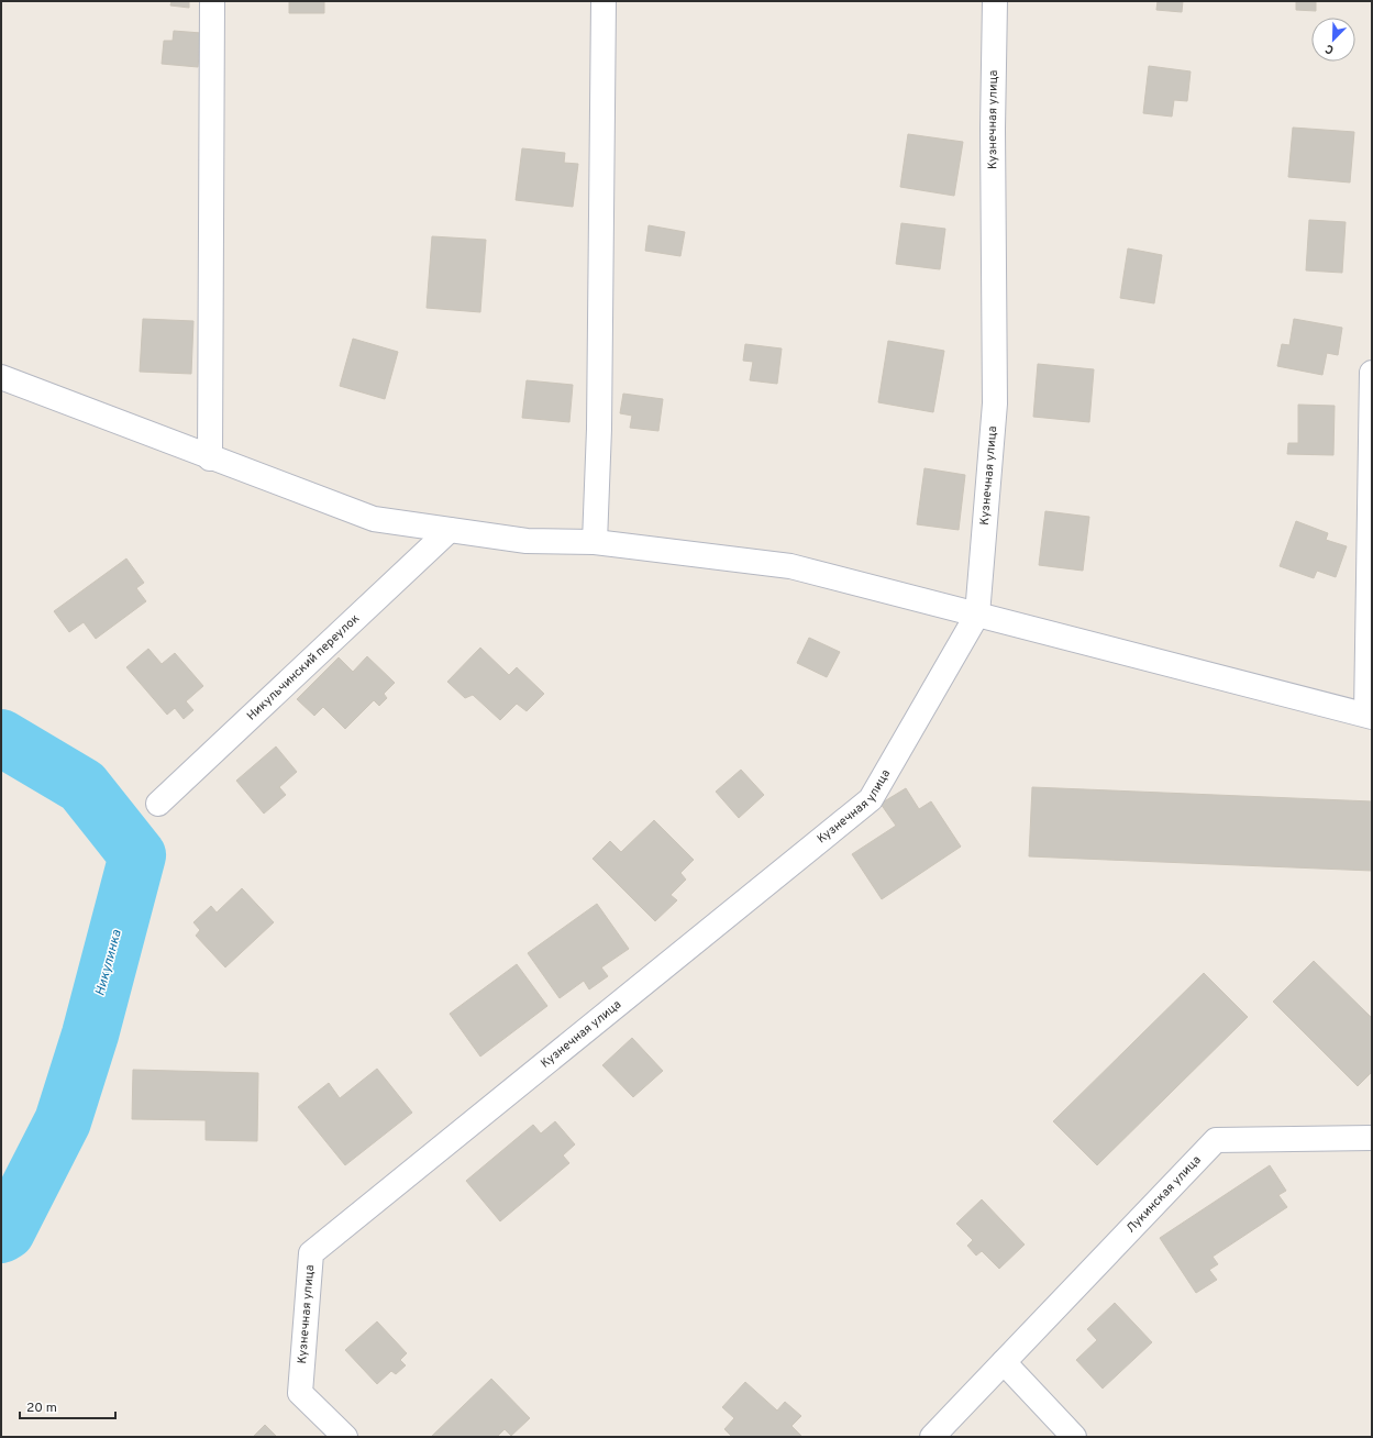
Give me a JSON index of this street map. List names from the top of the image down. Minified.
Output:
{"streets":{"street":["Кузнечная улица","Никульчинский переулок","Лукинская улица"]},"water":["Никулинка"],"scale_bar":"20 m","north":"bottom left"}
